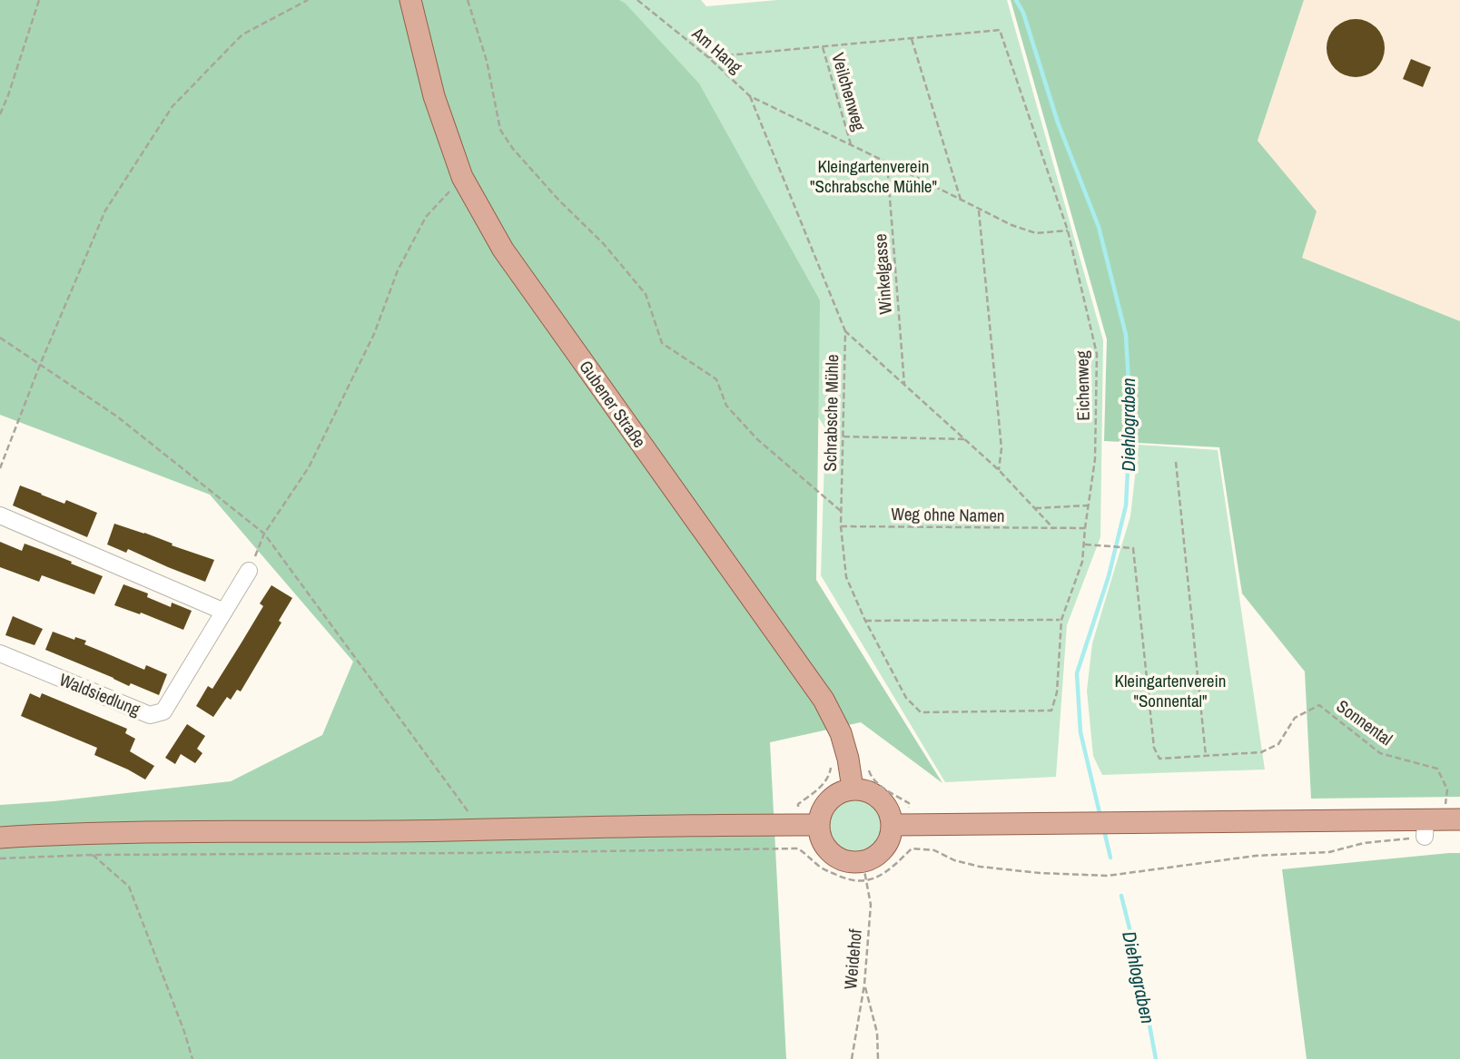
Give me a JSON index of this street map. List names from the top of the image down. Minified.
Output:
{"streets":{"main road":["Gubener Straße"],"street":["Waldsiedlung"],"path":["Am Hang","Veilchenweg","Winkelgasse","Eichenweg","Schrabsche Mühle","Weg ohne Namen","Sonnental","Weidehof"]},"crossings":[["Winkelgasse","Schrabsche Mühle"],["Eichenweg","Schrabsche Mühle"],["Eichenweg","Weg ohne Namen"],["Eichenweg","Sonnental"],["Gubener Straße","Weidehof"],["Schrabsche Mühle","Weg ohne Namen"]],"water":["Diehlograben"],"parks":["Kleingartenverein \"Schrabsche Mühle\"","Kleingartenverein \"Sonnental\""]}
